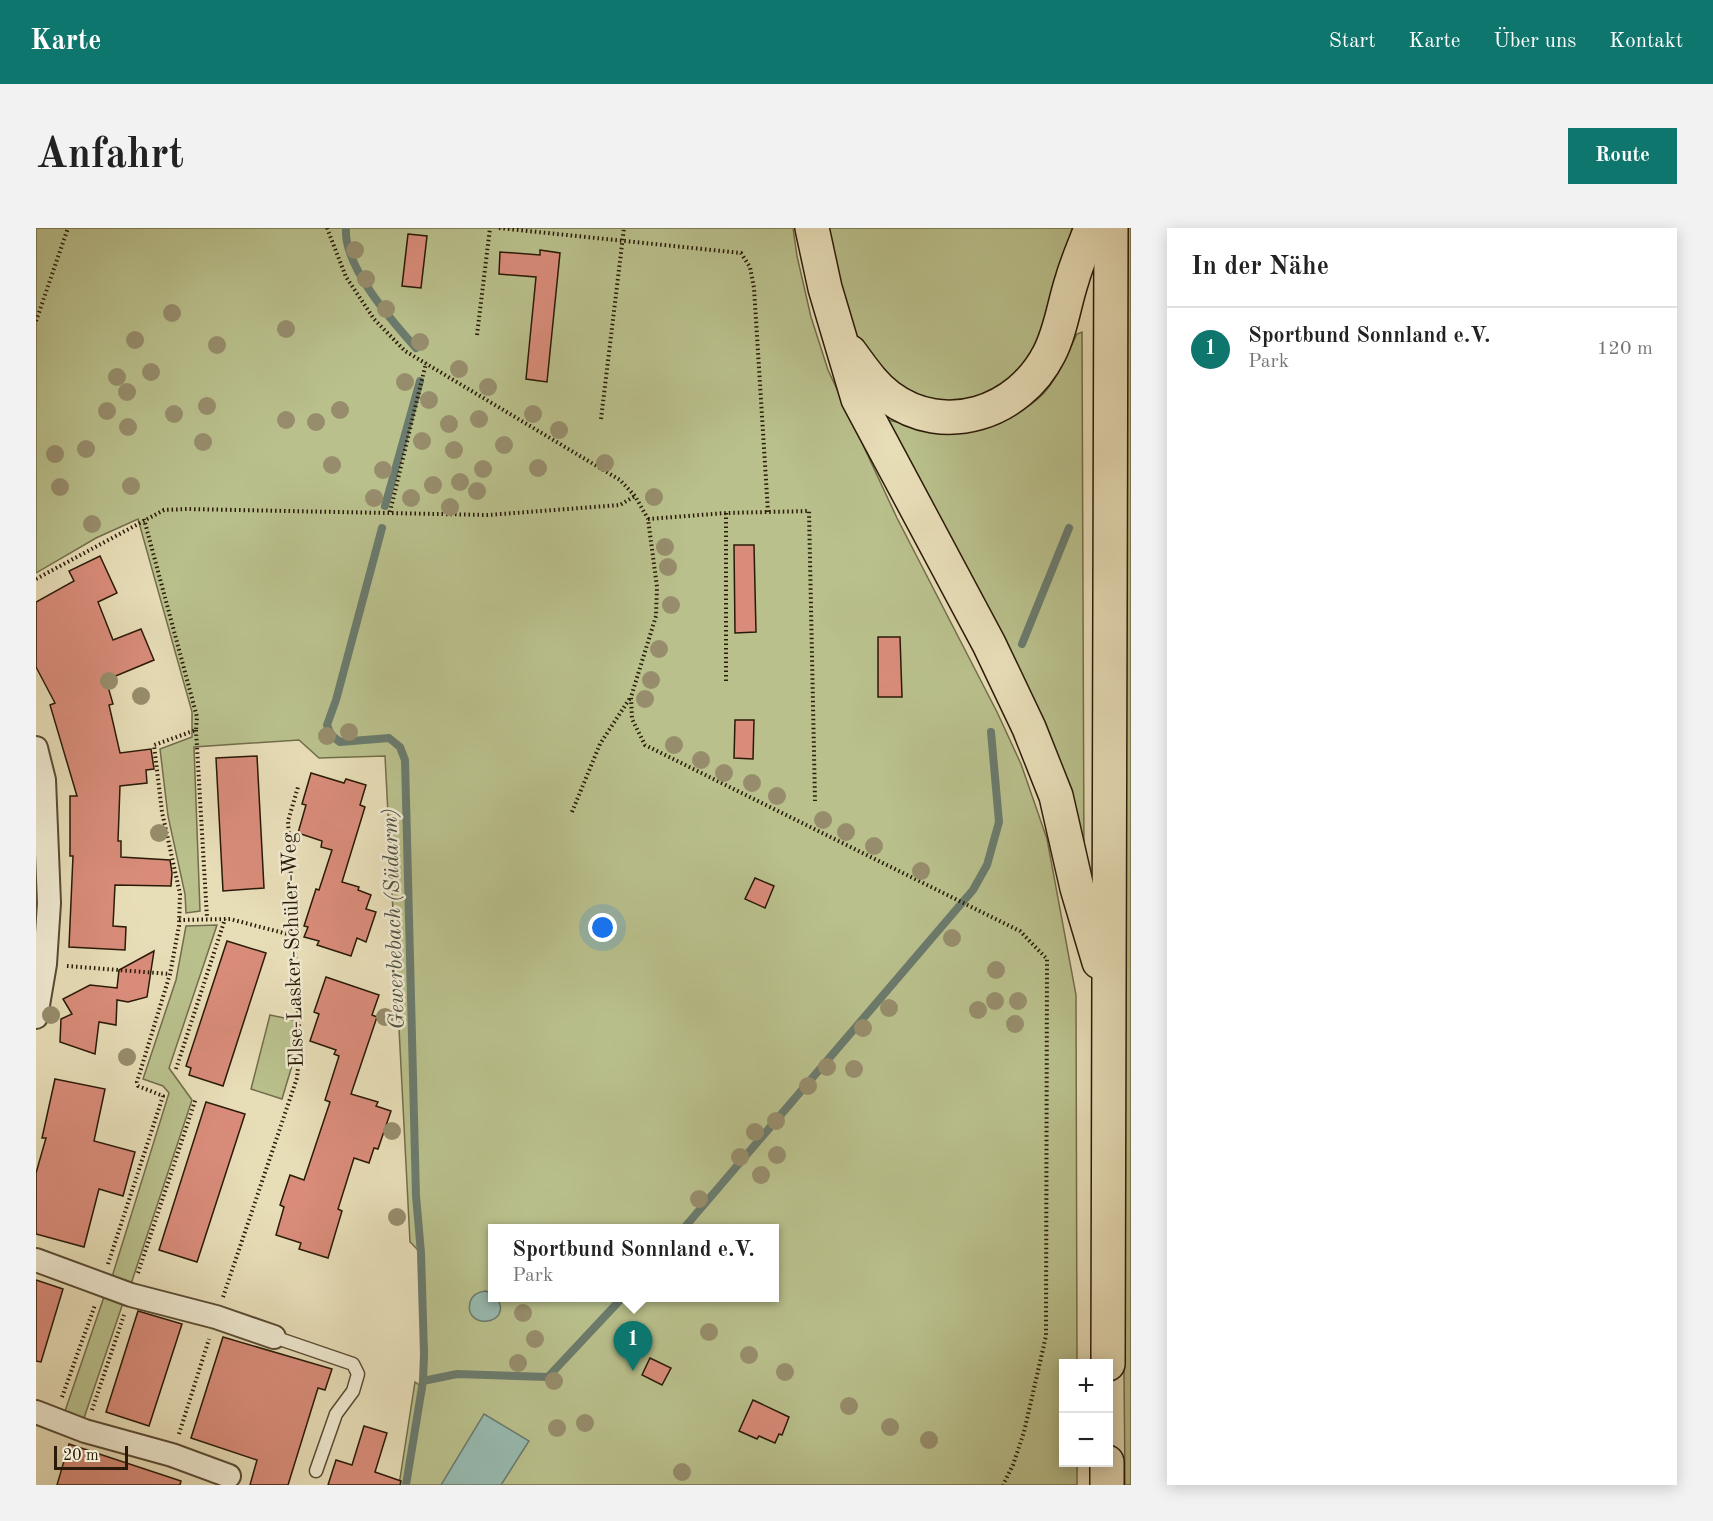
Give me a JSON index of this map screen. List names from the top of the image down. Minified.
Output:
{"streets":{"path":["Else-Lasker-Schüler-Weg"]},"water":["Gewerbebach (Südarm)"],"scale_bar":"20 m","page":{"header":"Karte","nav":["Start","Karte","Über uns","Kontakt"],"buttons":"Route","title":"Anfahrt","heading":"In der Nähe","list":[{"mark":"1","name":"Sportbund Sonnland e.V.","note":"Park","value":"120 m"}],"popup":["Sportbund Sonnland e.V.","Park"],"pins":"1","map_buttons":["+","−"],"scale":"20 m"}}
